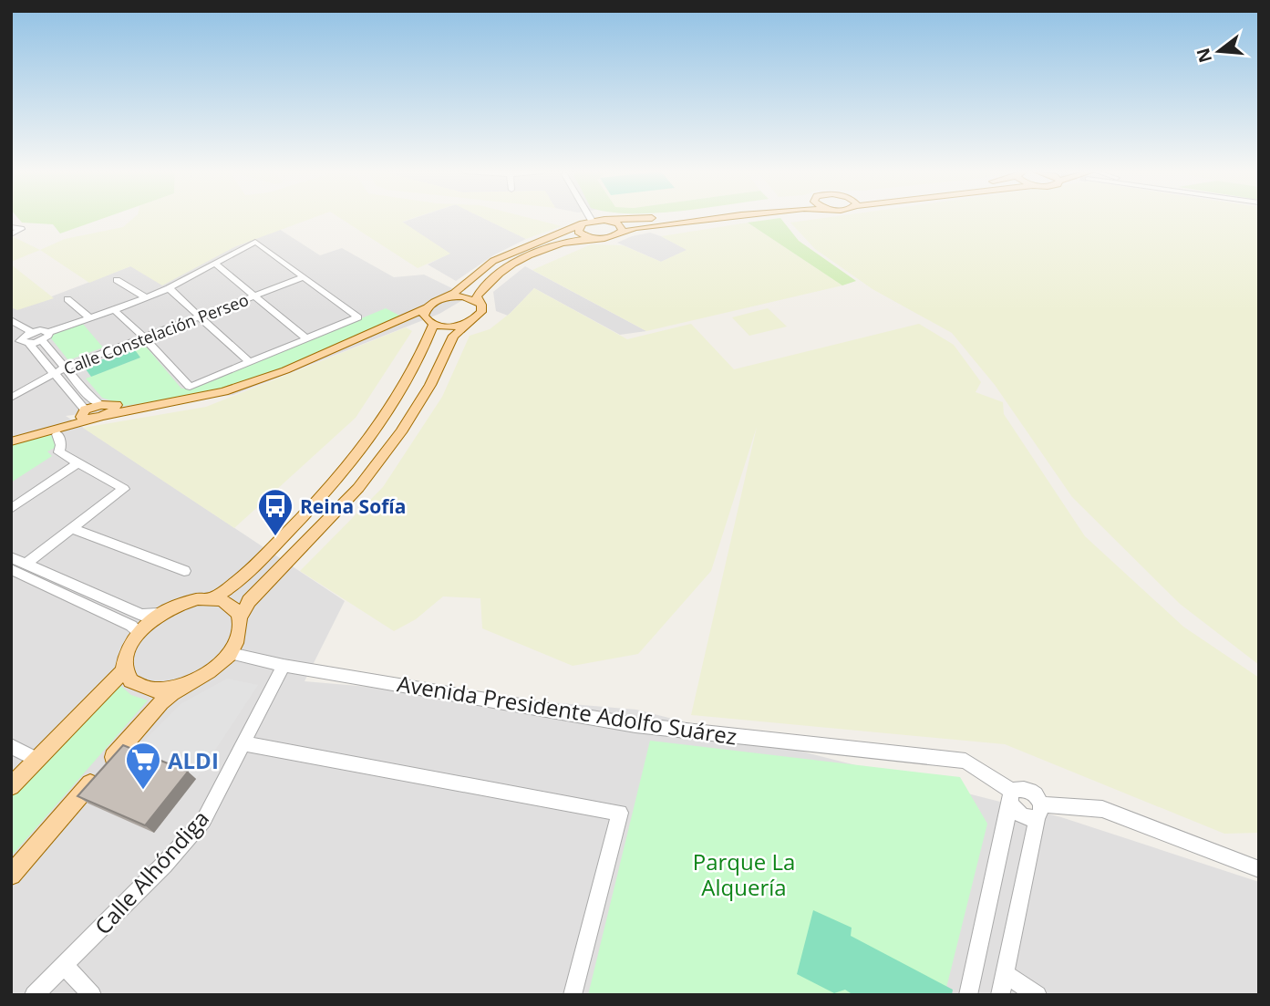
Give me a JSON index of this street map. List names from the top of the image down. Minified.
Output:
{"streets":{"street":["Calle Constelación Perseo","Avenida Presidente Adolfo Suárez","Calle Alhóndiga"]},"crossings":[["Avenida Presidente Adolfo Suárez","Calle Alhóndiga"]],"parks":["Parque La Alquería"],"places":{"bus stop":["Reina Sofía"],"supermarket":["ALDI"]},"north":"left"}
